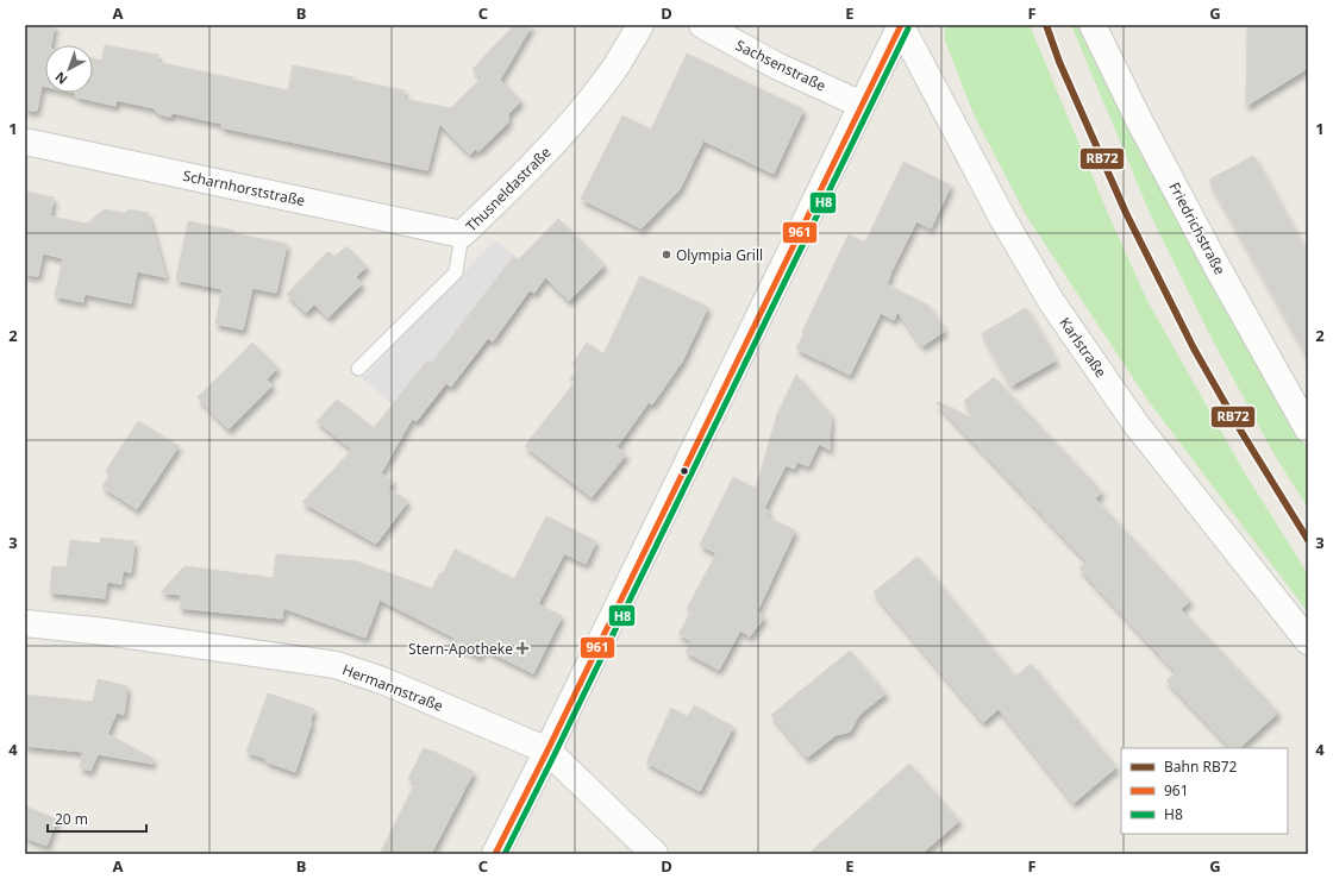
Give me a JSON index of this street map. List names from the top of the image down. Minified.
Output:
{"streets":{"street":["Sachsenstraße","Scharnhorststraße","Thusneldastraße","Friedrichstraße","Karlstraße","Hermannstraße"]},"crossings":[["Scharnhorststraße","Thusneldastraße"]],"places":{"other":["Olympia Grill"],"health":["Stern-Apotheke"]},"lines":["rail line RB72","transit line 961","transit line H8"],"legend":["Bahn RB72","961","H8"],"scale_bar":"20 m","north":"bottom left","grid":{"columns":["A","B","C","D","E","F","G"],"rows":["1","2","3","4"]}}
